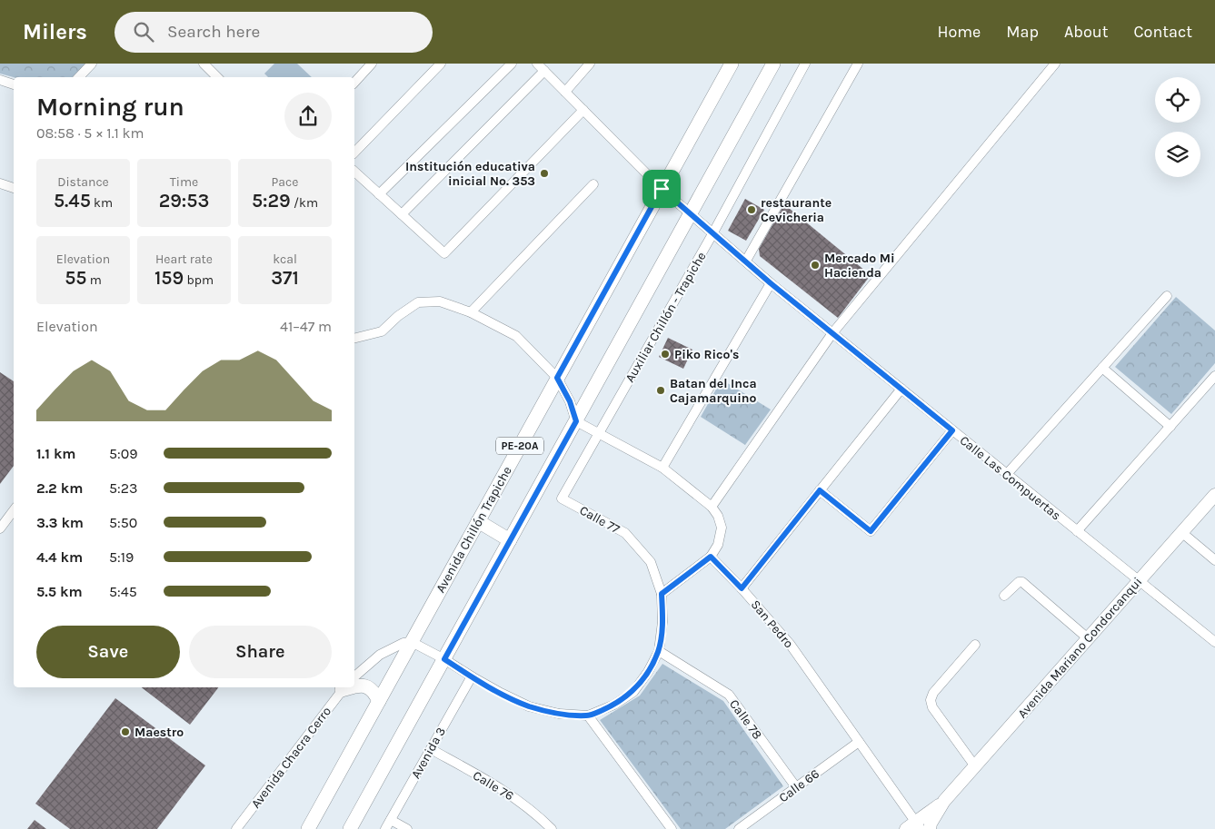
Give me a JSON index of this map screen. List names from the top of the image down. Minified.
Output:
{"streets":{"main road":["PE-20A","Avenida Chillón Trapiche"],"street":["Auxiliar Chillón - Trapiche","Calle Las Compuertas","Calle 77","San Pedro","Avenida Mariano Condorcanqui","Calle 78","Avenida 3","Avenida Chacra Cerro","Calle 76","Calle 66"]},"crossings":[["Auxiliar Chillón - Trapiche","Calle Las Compuertas"],["Auxiliar Chillón - Trapiche","Calle 77"],["PE-20A","Calle Las Compuertas"],["PE-20A","Calle 77"],["Calle Las Compuertas","Avenida Chillón Trapiche"],["Calle Las Compuertas","Avenida Mariano Condorcanqui"],["Calle 77","Avenida Chillón Trapiche"],["Calle 77","Calle 78"],["Calle 77","Avenida 3"],["San Pedro","Avenida Mariano Condorcanqui"],["San Pedro","Calle 66"],["Calle 78","Calle 66"],["Avenida 3","Calle 76"]],"places":["Institución educativa inicial No. 353","restaurante Cevicheria","Mercado Mi Hacienda","Piko Rico's","Batan del Inca Cajamarquino","Maestro"],"page":{"header":"Milers","search":"Search here","nav":["Home","Map","About","Contact"],"heading":["Morning run","08:58 · 5 × 1.1 km"],"stats":[["Distance","5.45 km"],["Time","29:53"],["Pace","5:29 /km"],["Elevation","55 m"],["Heart rate","159 bpm"],["kcal","371"]],"chart":["Elevation","41–47 m"],"list":[{"name":"1.1 km","note":"5:09"},{"name":"2.2 km","note":"5:23"},{"name":"3.3 km","note":"5:50"},{"name":"4.4 km","note":"5:19"},{"name":"5.5 km","note":"5:45"}],"buttons":["Save","Share"]}}
